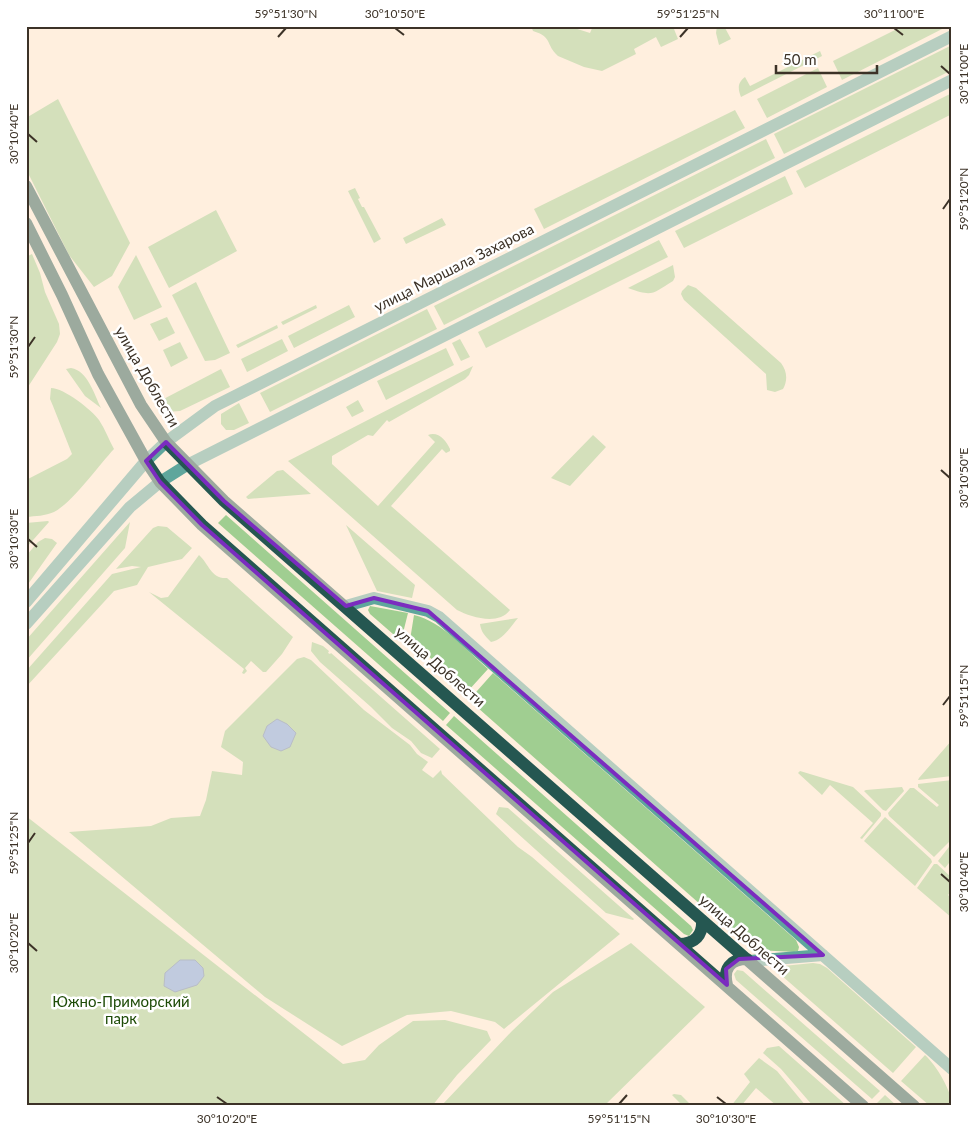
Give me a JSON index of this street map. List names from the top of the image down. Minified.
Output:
{"streets":{"main road":["улица Доблести"],"street":["улица Маршала Захарова"]},"crossings":[["улица Маршала Захарова","улица Доблести"]],"parks":["Южно-Приморский парк"],"scale_bar":"50 m","coordinates":["59°51'30\"N","30°10'50\"E","59°51'25\"N","30°11'00\"E","30°10'40\"E","59°51'20\"N","30°10'30\"E","59°51'15\"N","30°10'20\"E"]}
